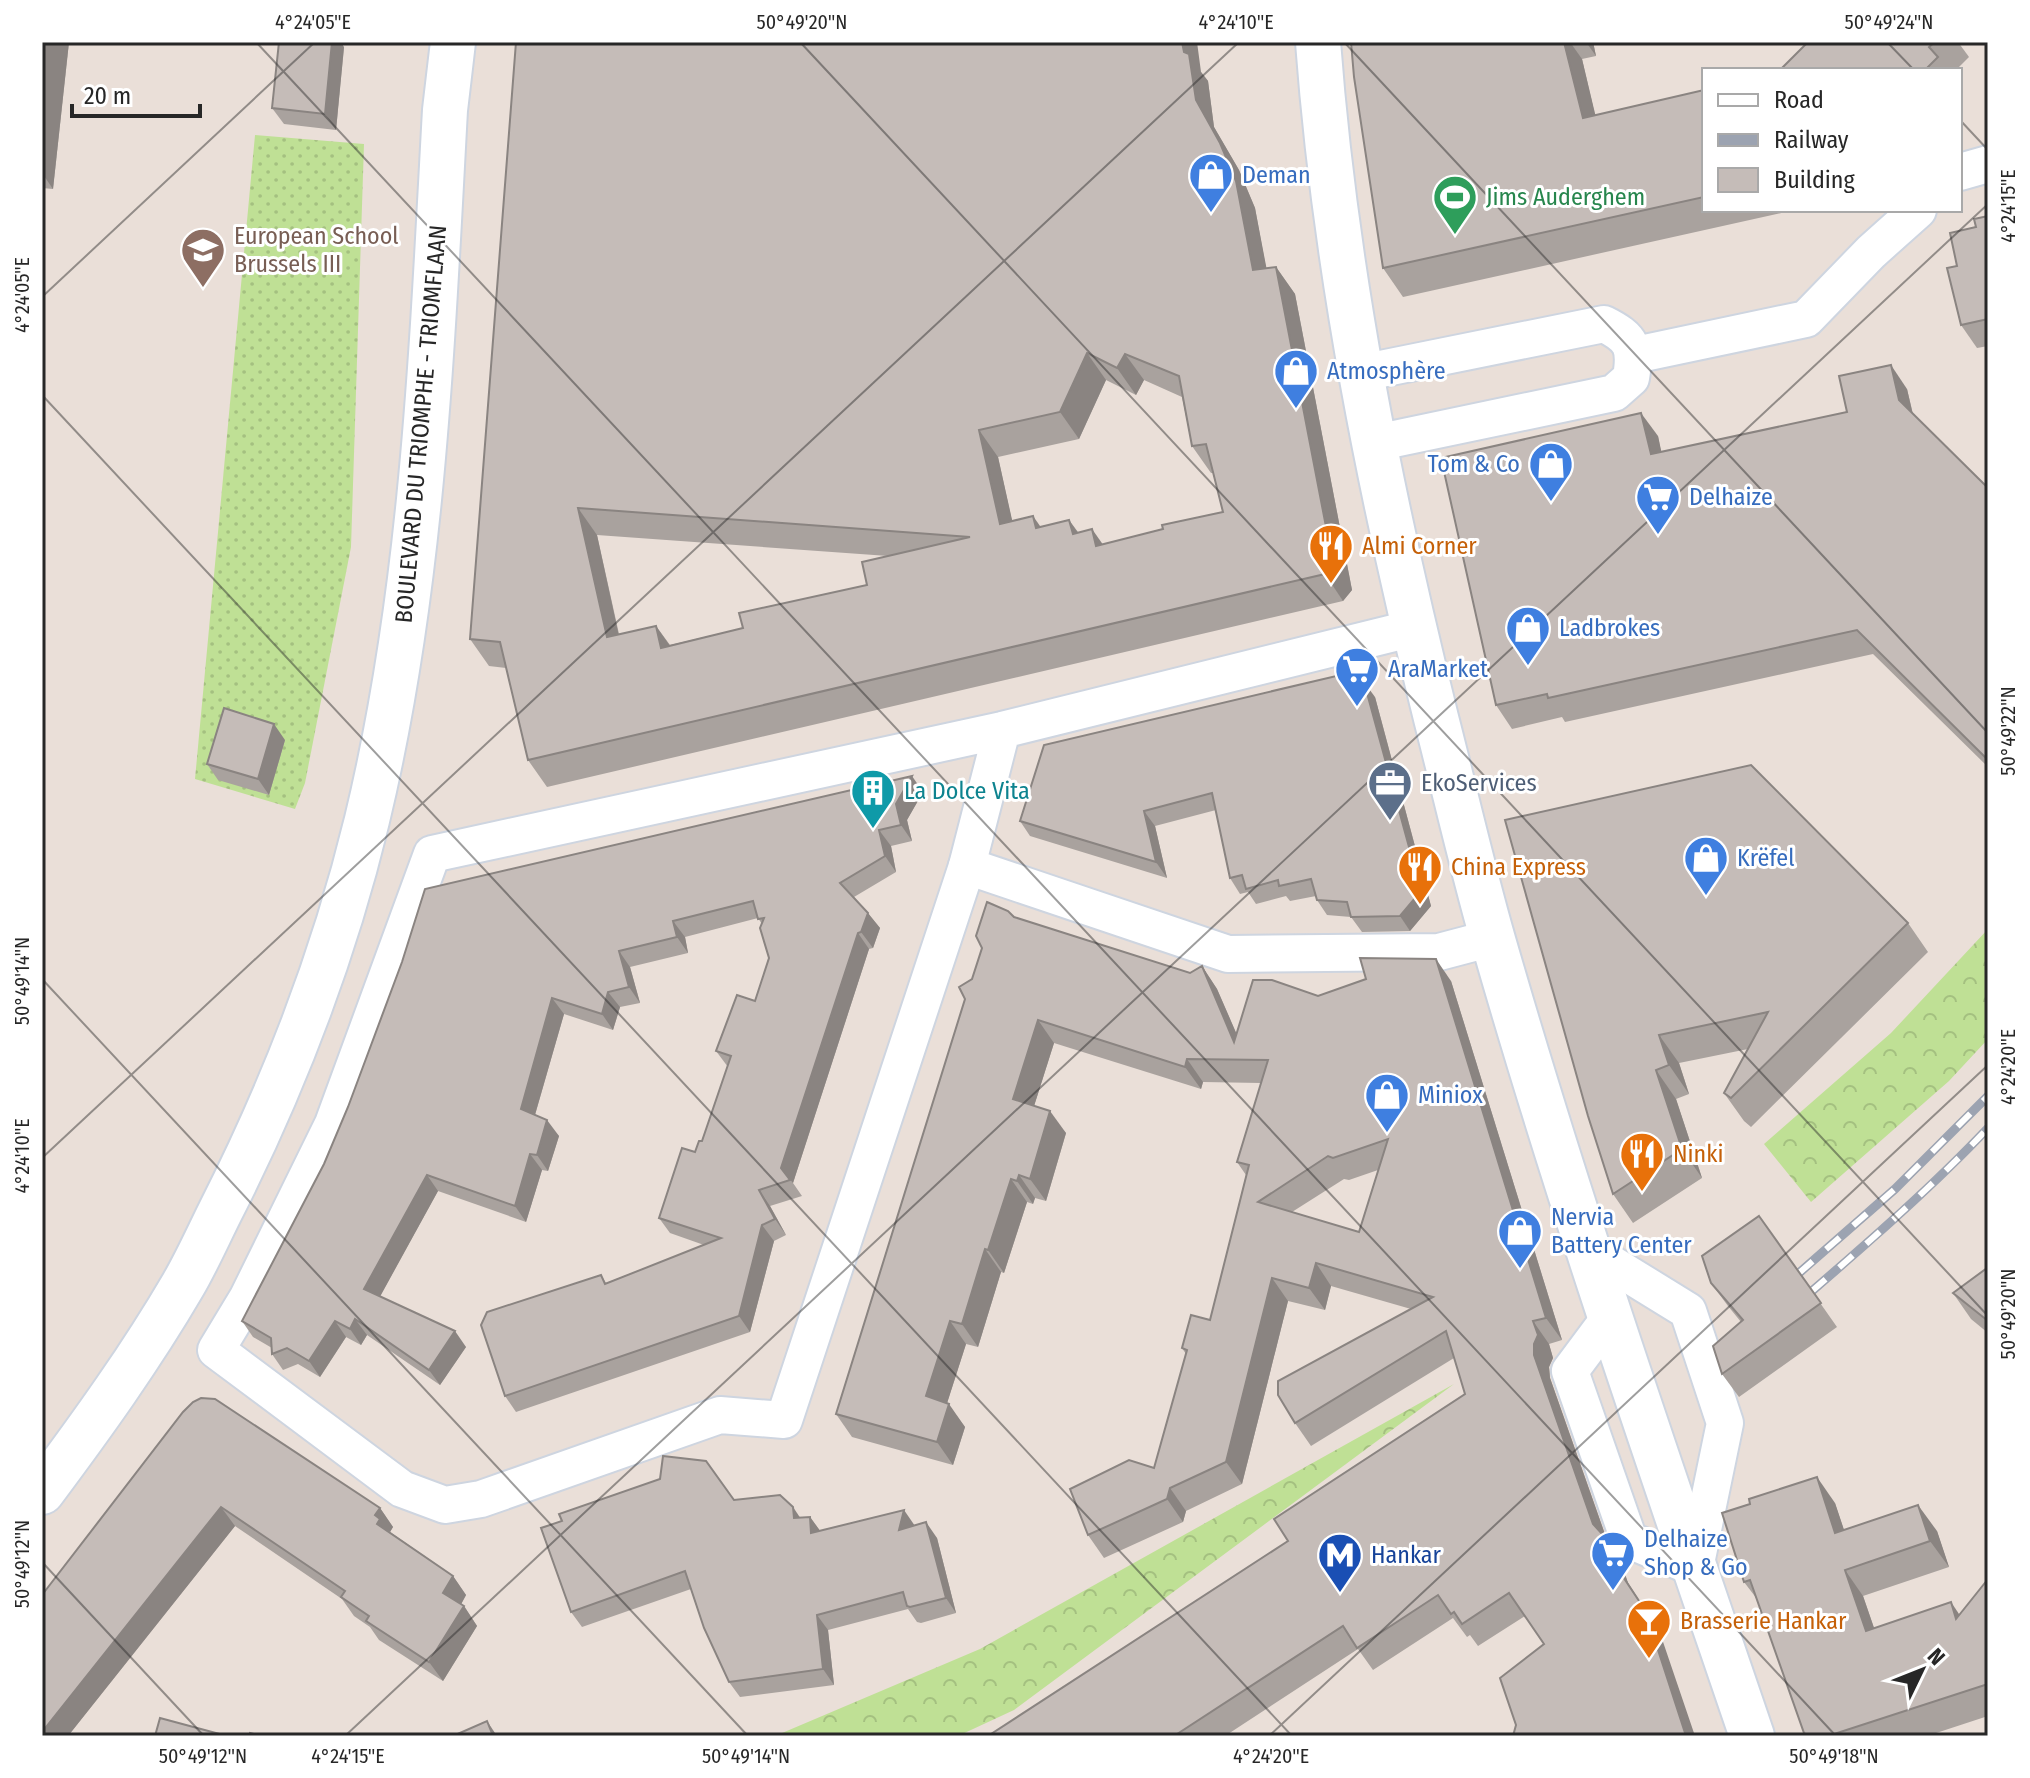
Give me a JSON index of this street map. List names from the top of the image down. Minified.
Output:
{"streets":{"main road":["BOULEVARD DU TRIOMPHE - TRIOMFLAAN"]},"places":{"shop":["Deman","Atmosphère","Tom & Co","Ladbrokes","Krëfel","Miniox","Nervia Battery Center"],"sports":["Jims Auderghem"],"school or university":["European School Brussels III"],"supermarket":["Delhaize","AraMarket","Delhaize Shop & Go"],"restaurant":["Almi Corner","China Express","Ninki"],"office":["EkoServices"],"building":["La Dolce Vita"],"metro station":["Hankar"],"bar":["Brasserie Hankar"]},"legend":["Road","Railway","Building"],"scale_bar":"20 m","north":"top right","coordinates":["4°24'05\"E","50°49'20\"N","4°24'10\"E","50°49'24\"N","4°24'15\"E","50°49'22\"N","50°49'14\"N","4°24'20\"E","50°49'12\"N","50°49'18\"N"]}
